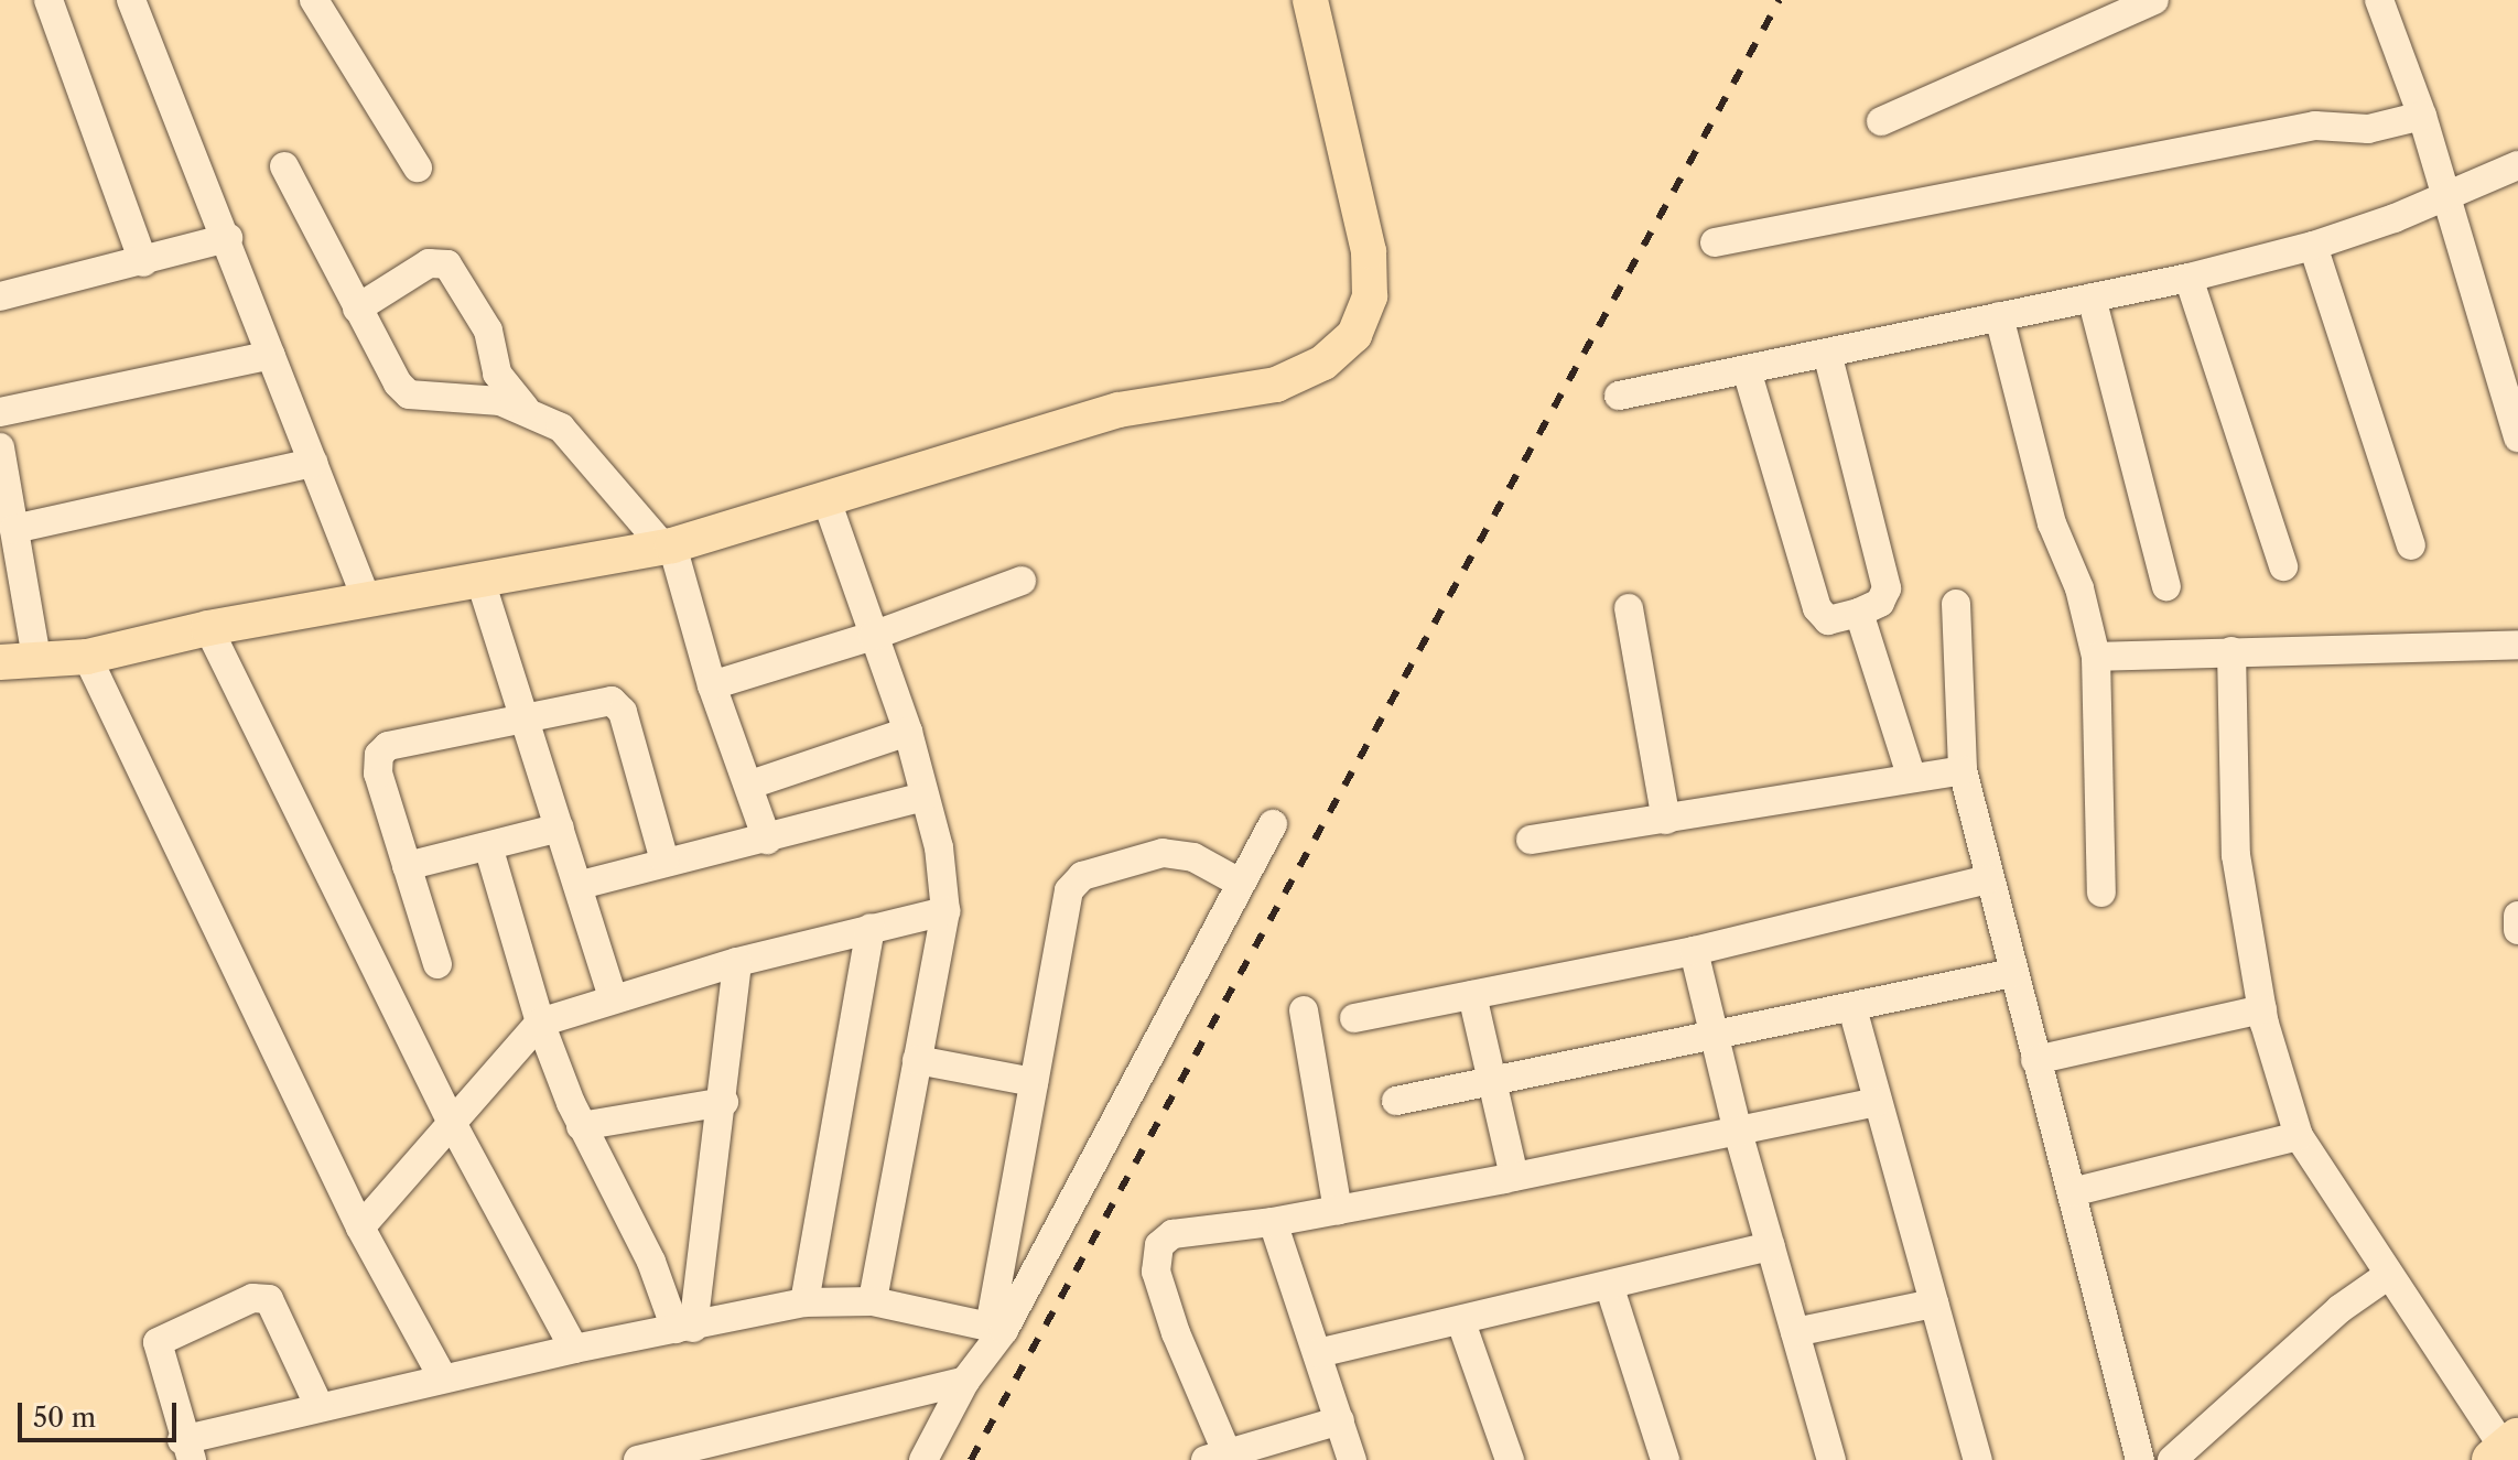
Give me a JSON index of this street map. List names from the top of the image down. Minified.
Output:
{"scale_bar":"50 m"}
